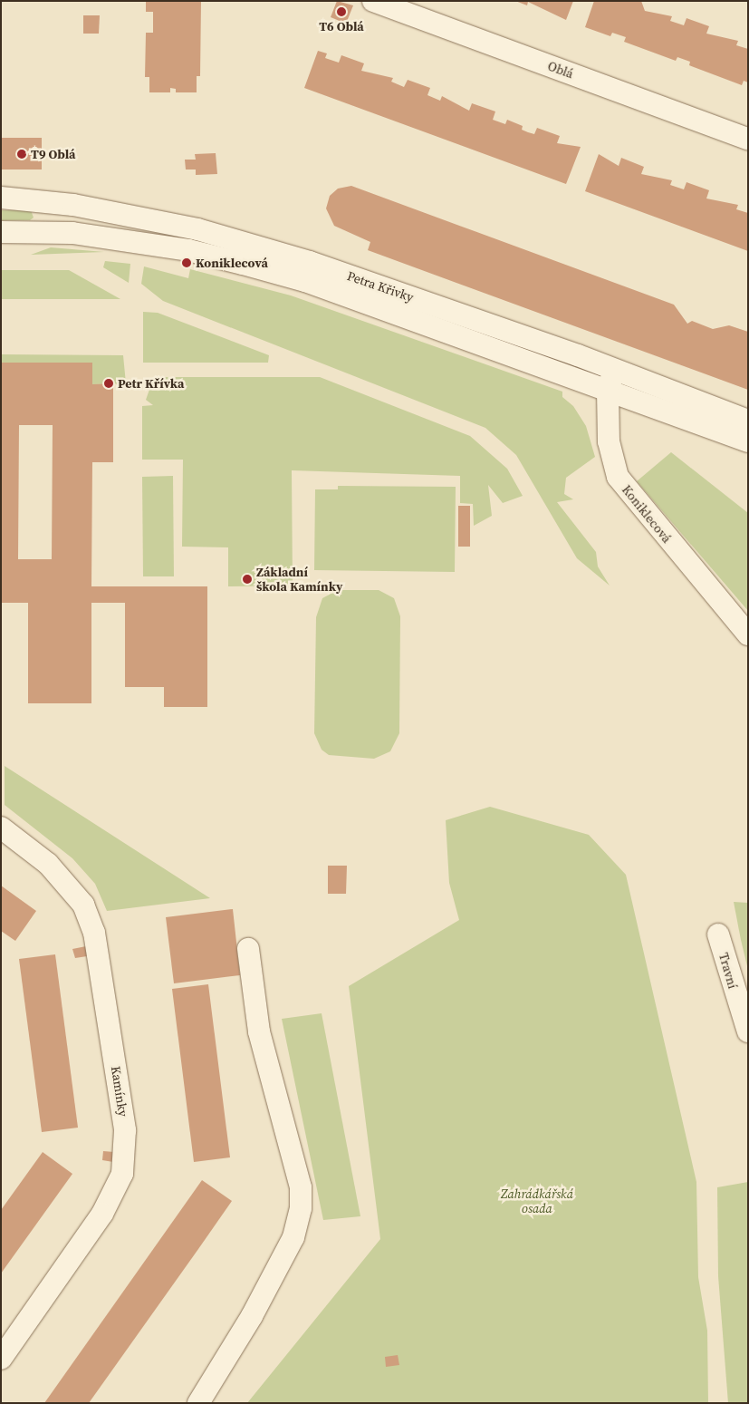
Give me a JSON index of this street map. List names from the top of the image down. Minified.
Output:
{"streets":{"street":["Oblá","Petra Křivky","Koniklecová","Travní","Kamínky"]},"crossings":[["Petra Křivky","Koniklecová"]],"parks":["Zahrádkářská osada"],"places":["T6 Oblá","T9 Oblá","Koniklecová","Petr Křívka","Základní škola Kamínky"]}
